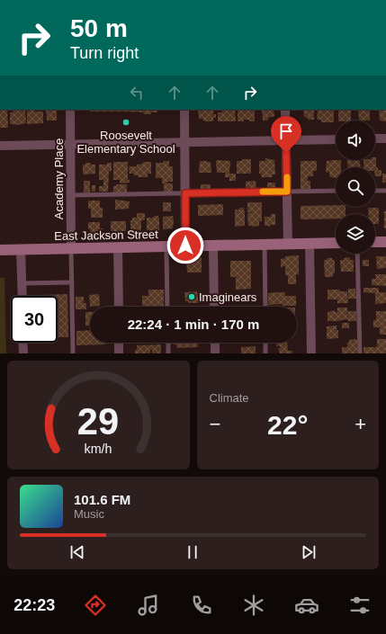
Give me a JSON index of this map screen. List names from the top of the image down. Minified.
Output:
{"streets":{"street":["Academy Place","East Jackson Street"]},"crossings":[["Academy Place","East Jackson Street"]],"places":["Roosevelt Elementary School","Imaginears"],"page":{"turn":["50 m","Turn right"],"limit":"30","trip":"22:24 · 1 min · 170 m","tile":"Climate","heat":["−","22°","+"],"song":["101.6 FM","Music"],"tabs":"22:23","gauge":["29","km/h"]}}
